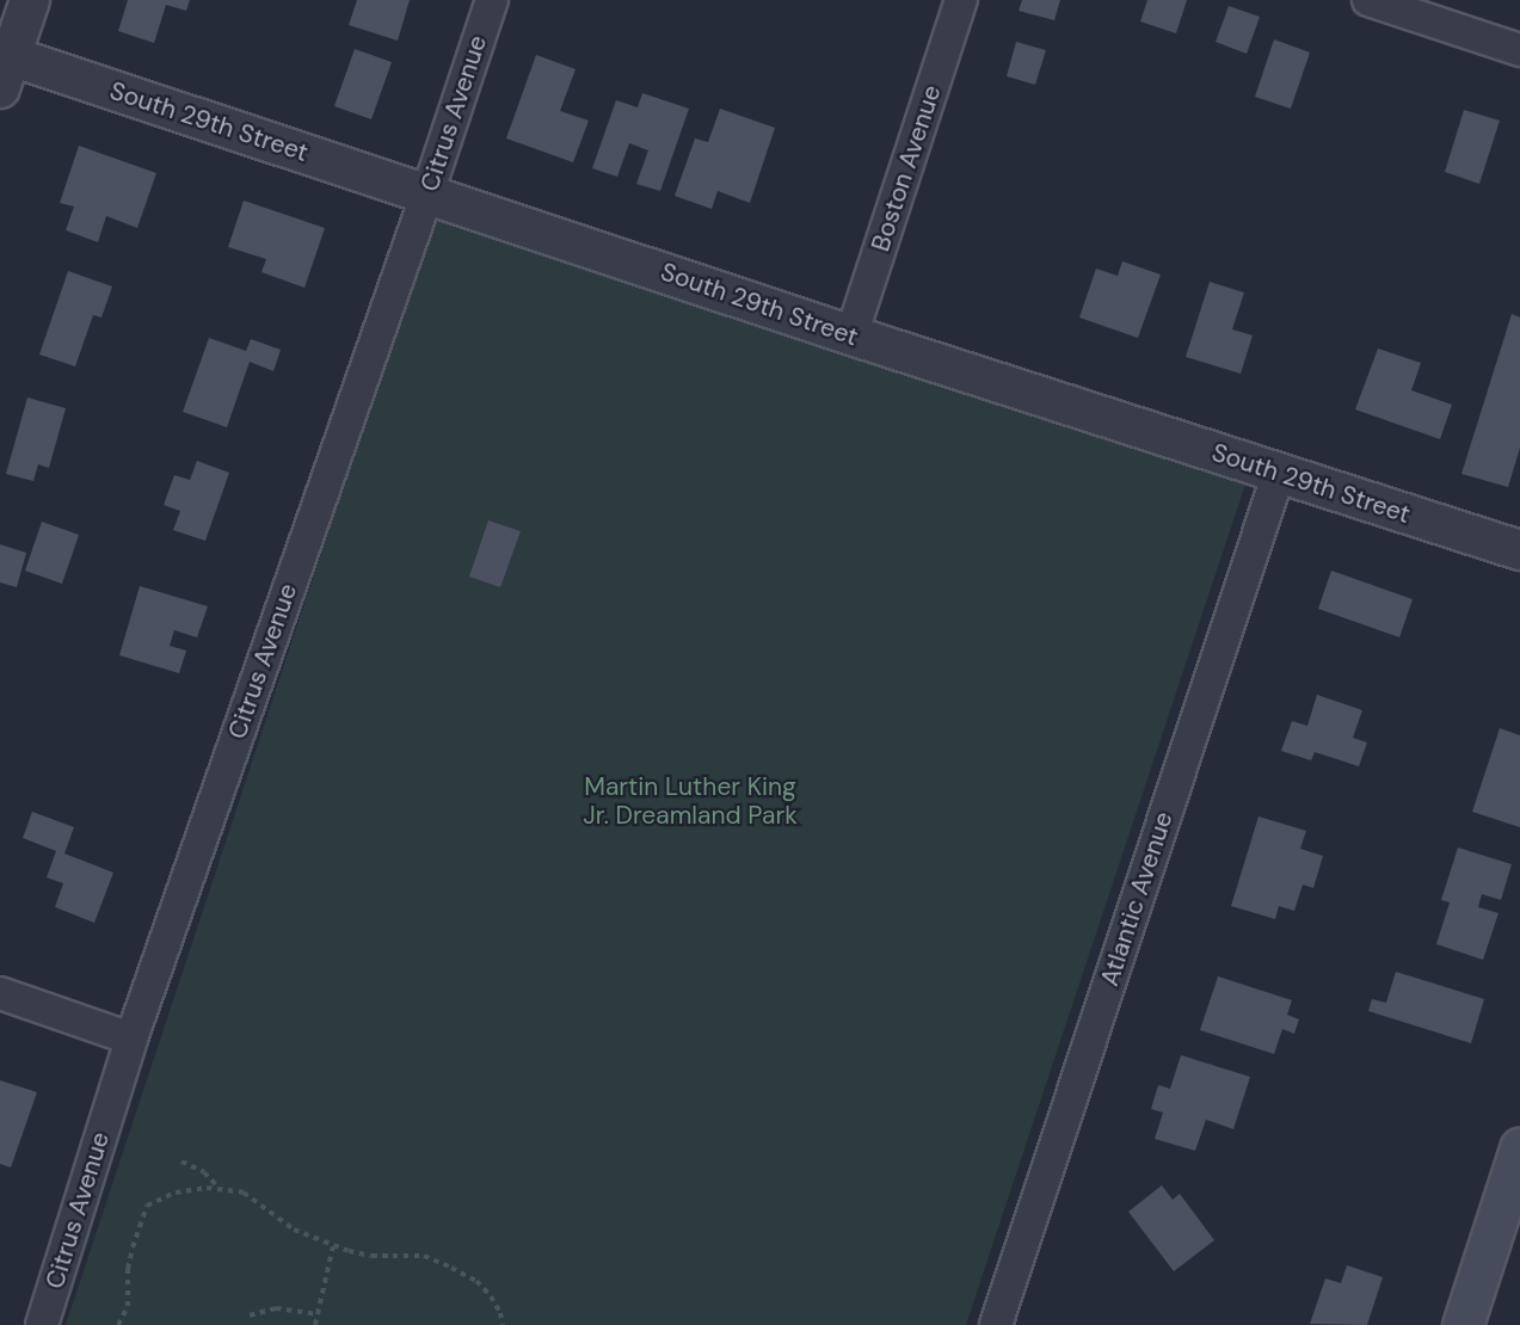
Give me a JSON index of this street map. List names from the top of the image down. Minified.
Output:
{"streets":{"street":["Citrus Avenue","South 29th Street","Boston Avenue","Atlantic Avenue"]},"crossings":[["Citrus Avenue","South 29th Street"],["South 29th Street","Boston Avenue"],["South 29th Street","Atlantic Avenue"]],"parks":["Martin Luther King Jr. Dreamland Park"]}
